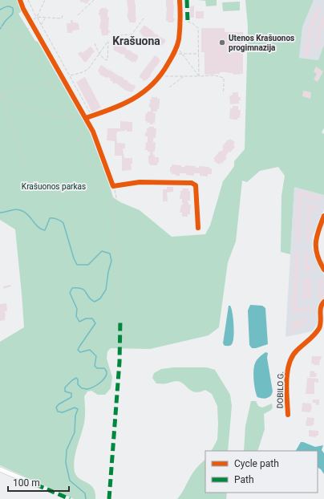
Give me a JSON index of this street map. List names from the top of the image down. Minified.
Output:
{"streets":{"street":["DOBILO G."]},"districts":["Krašuona"],"parks":["Krašuonos parkas"],"places":["Utenos Krašuonos progimnazija"],"legend":["Cycle path","Path"],"scale_bar":"100 m"}
